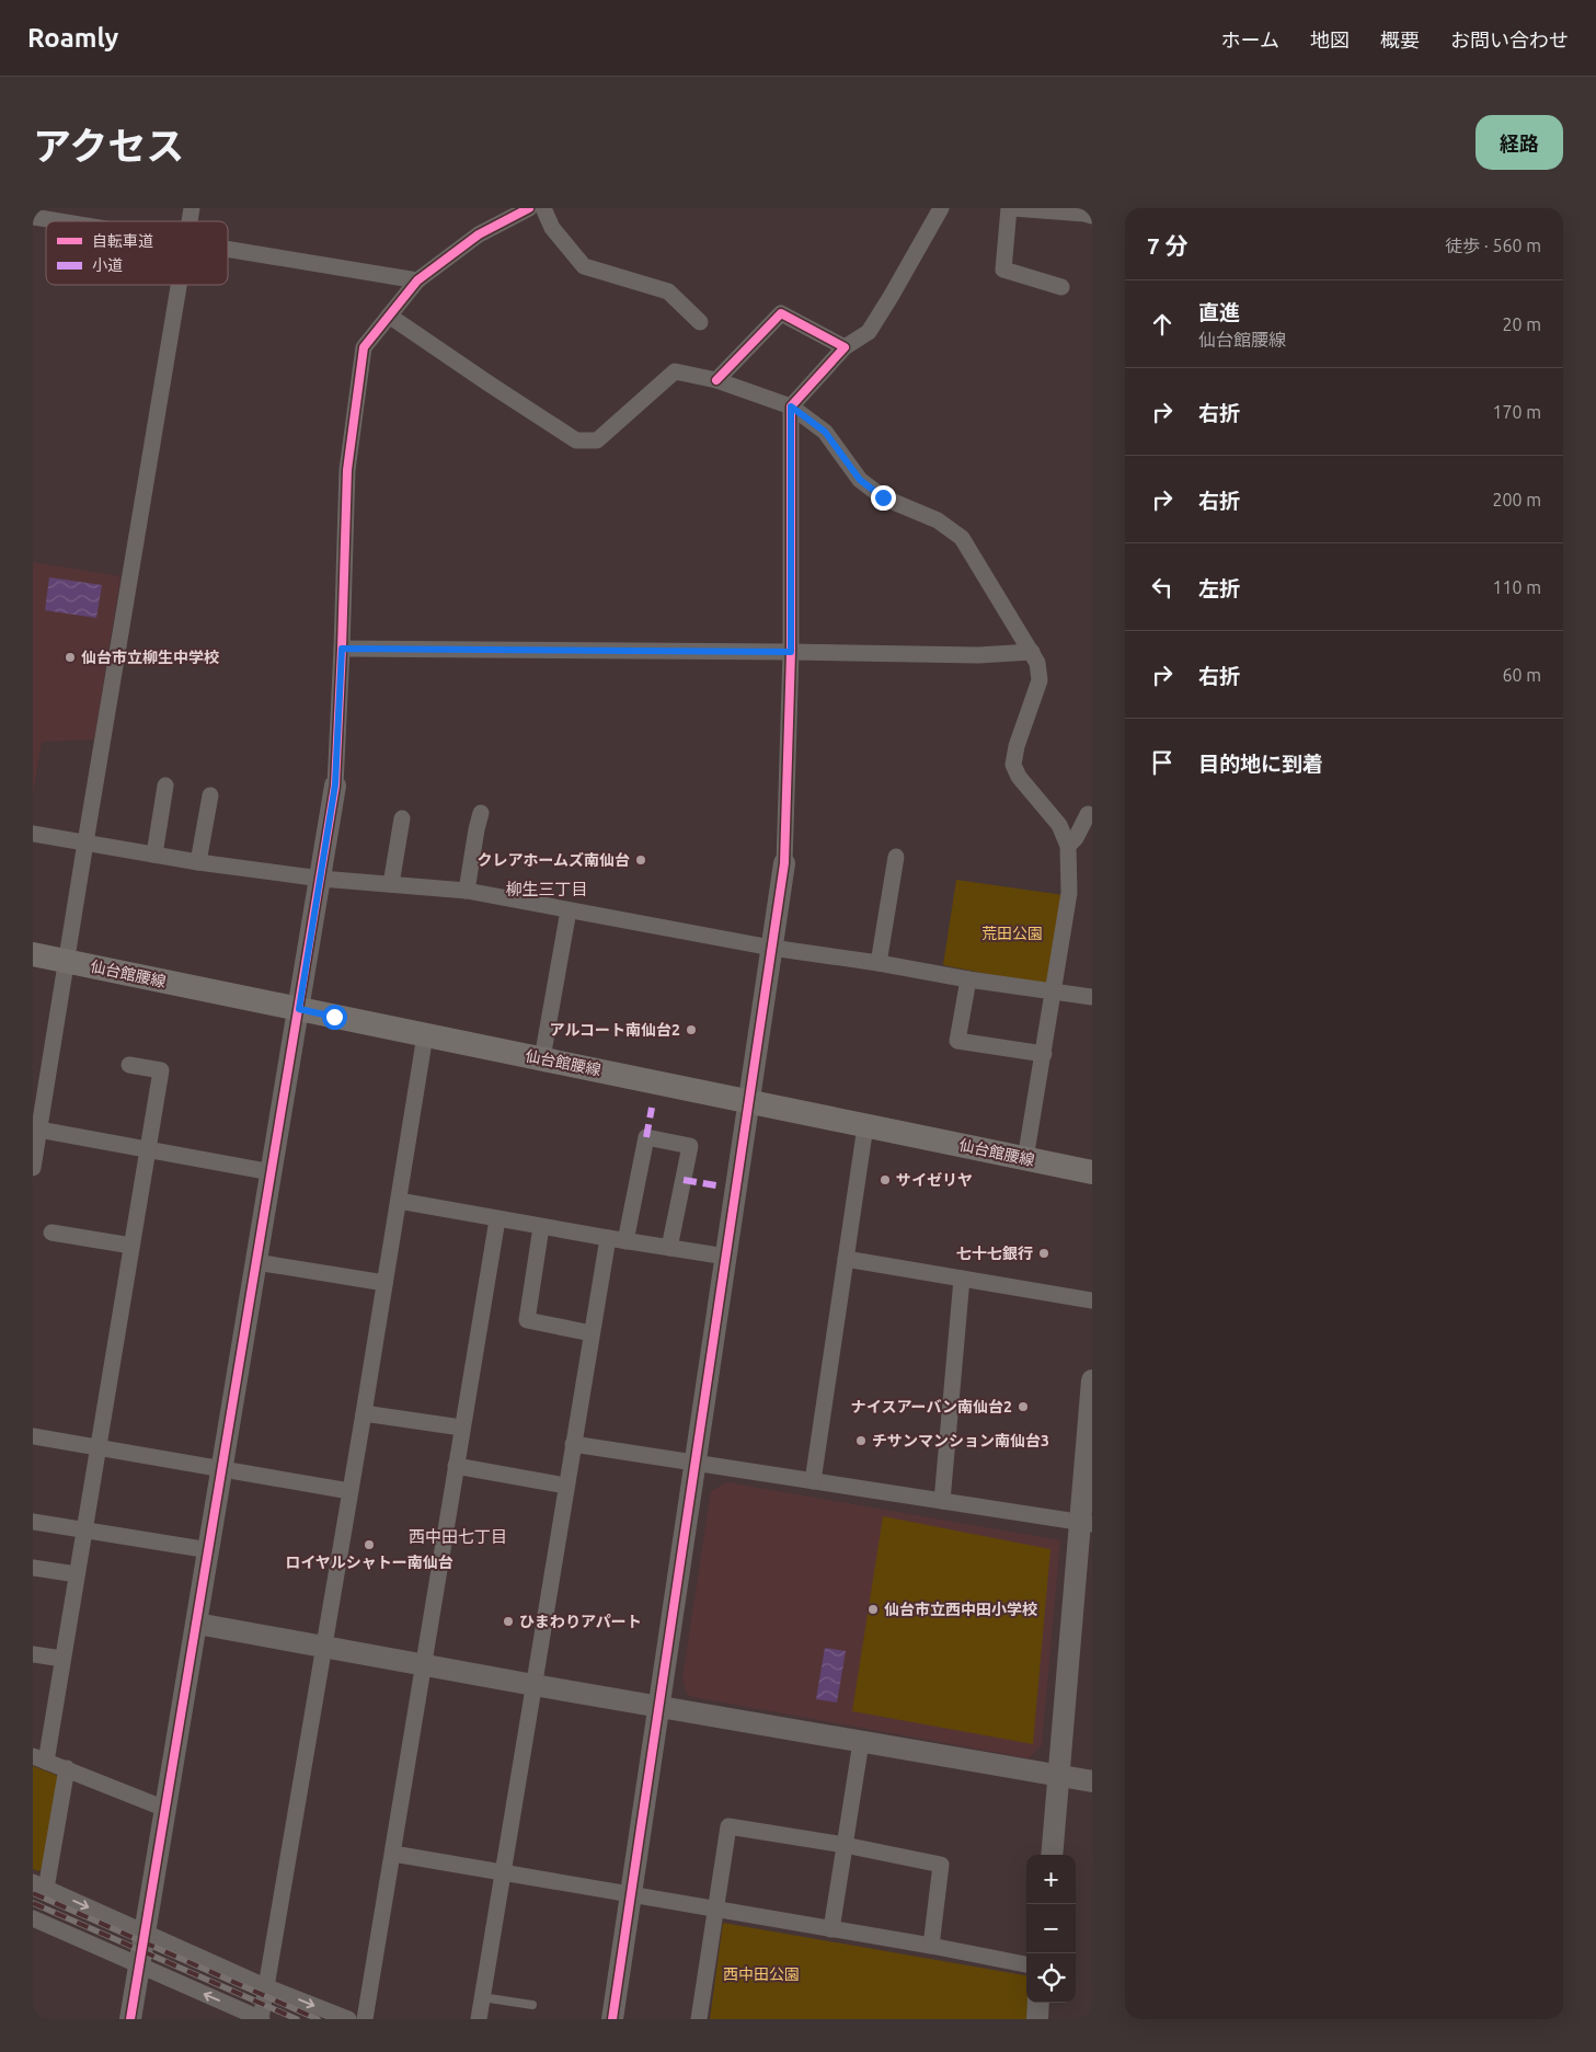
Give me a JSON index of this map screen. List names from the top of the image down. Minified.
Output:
{"streets":{"main road":["仙台館腰線"]},"districts":["柳生三丁目","西中田七丁目"],"parks":["荒田公園","西中田公園"],"places":["仙台市立柳生中学校","クレアホームズ南仙台","アルコート南仙台2","サイゼリヤ","七十七銀行","ナイスアーバン南仙台2","チサンマンション南仙台3","ロイヤルシャトー南仙台","仙台市立西中田小学校","ひまわりアパート"],"legend":["自転車道","小道"],"page":{"header":"Roamly","nav":["ホーム","地図","概要","お問い合わせ"],"title":"アクセス","buttons":"経路","heading":["7 分","徒歩 · 560 m"],"list":[["直進","仙台館腰線","20 m"],["右折","170 m"],["右折","200 m"],["左折","110 m"],["右折","60 m"],"目的地に到着"],"map_buttons":["+","−"]}}
